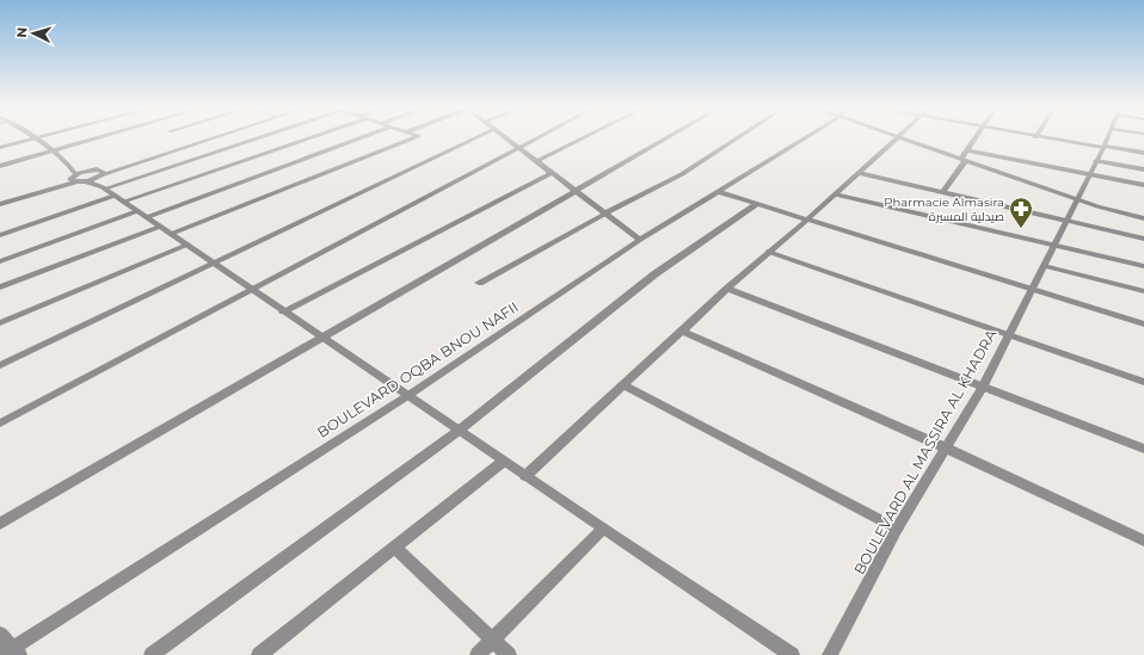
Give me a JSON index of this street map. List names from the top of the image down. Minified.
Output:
{"streets":{"street":["BOULEVARD OQBA BNOU NAFII","BOULEVARD AL MASSIRA AL KHADRA"]},"places":{"pharmacy":["Pharmacie Almasira صيدلية المسيرة"]},"north":"left"}
